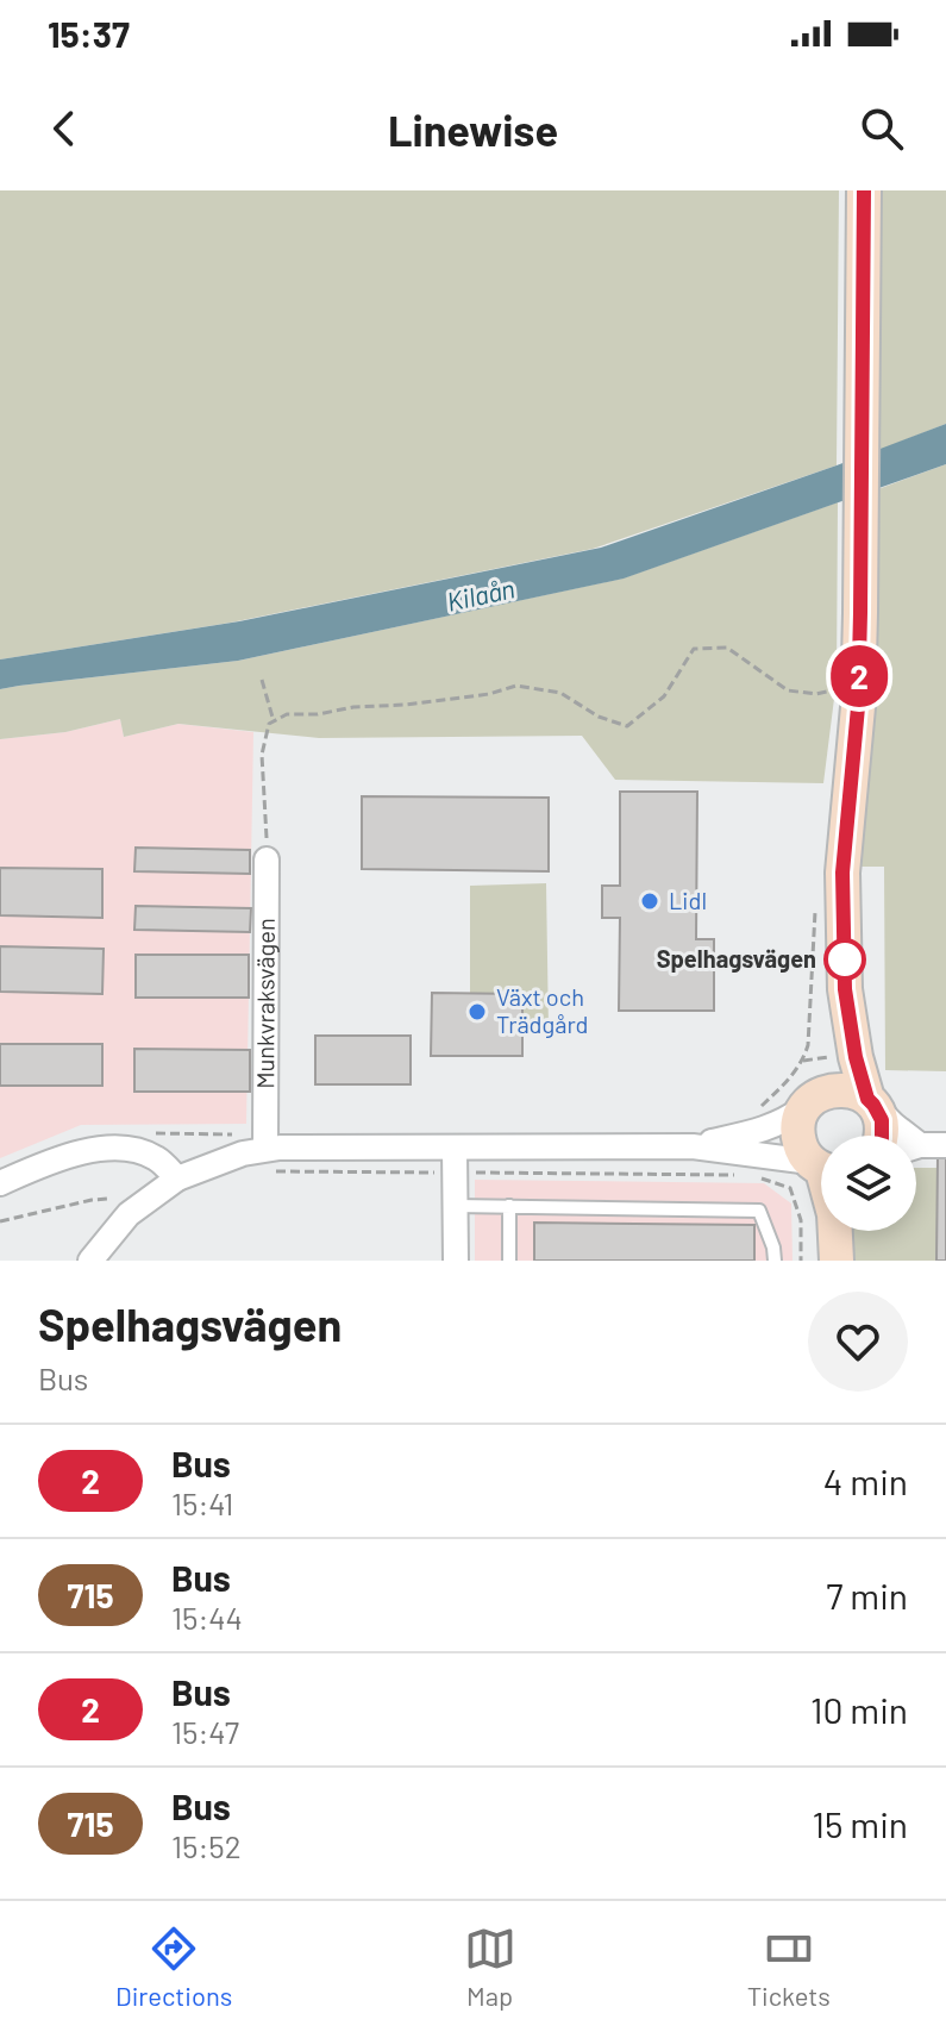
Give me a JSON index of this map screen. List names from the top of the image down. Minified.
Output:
{"streets":{"street":["Munkvraksvägen"]},"water":["Kilaån"],"places":["Lidl","Spelhagsvägen","Växt och Trädgård"],"lines":["bus line 2"],"page":{"status":"15:37","header":"Linewise","on_map":"2","heading":["Spelhagsvägen","Bus"],"list":[{"mark":"2","name":"Bus","note":"15:41","value":"4 min"},{"mark":"715","name":"Bus","note":"15:44","value":"7 min"},{"mark":"2","name":"Bus","note":"15:47","value":"10 min"},{"mark":"715","name":"Bus","note":"15:52","value":"15 min"}],"tabs":["Directions","Map","Tickets"]}}
